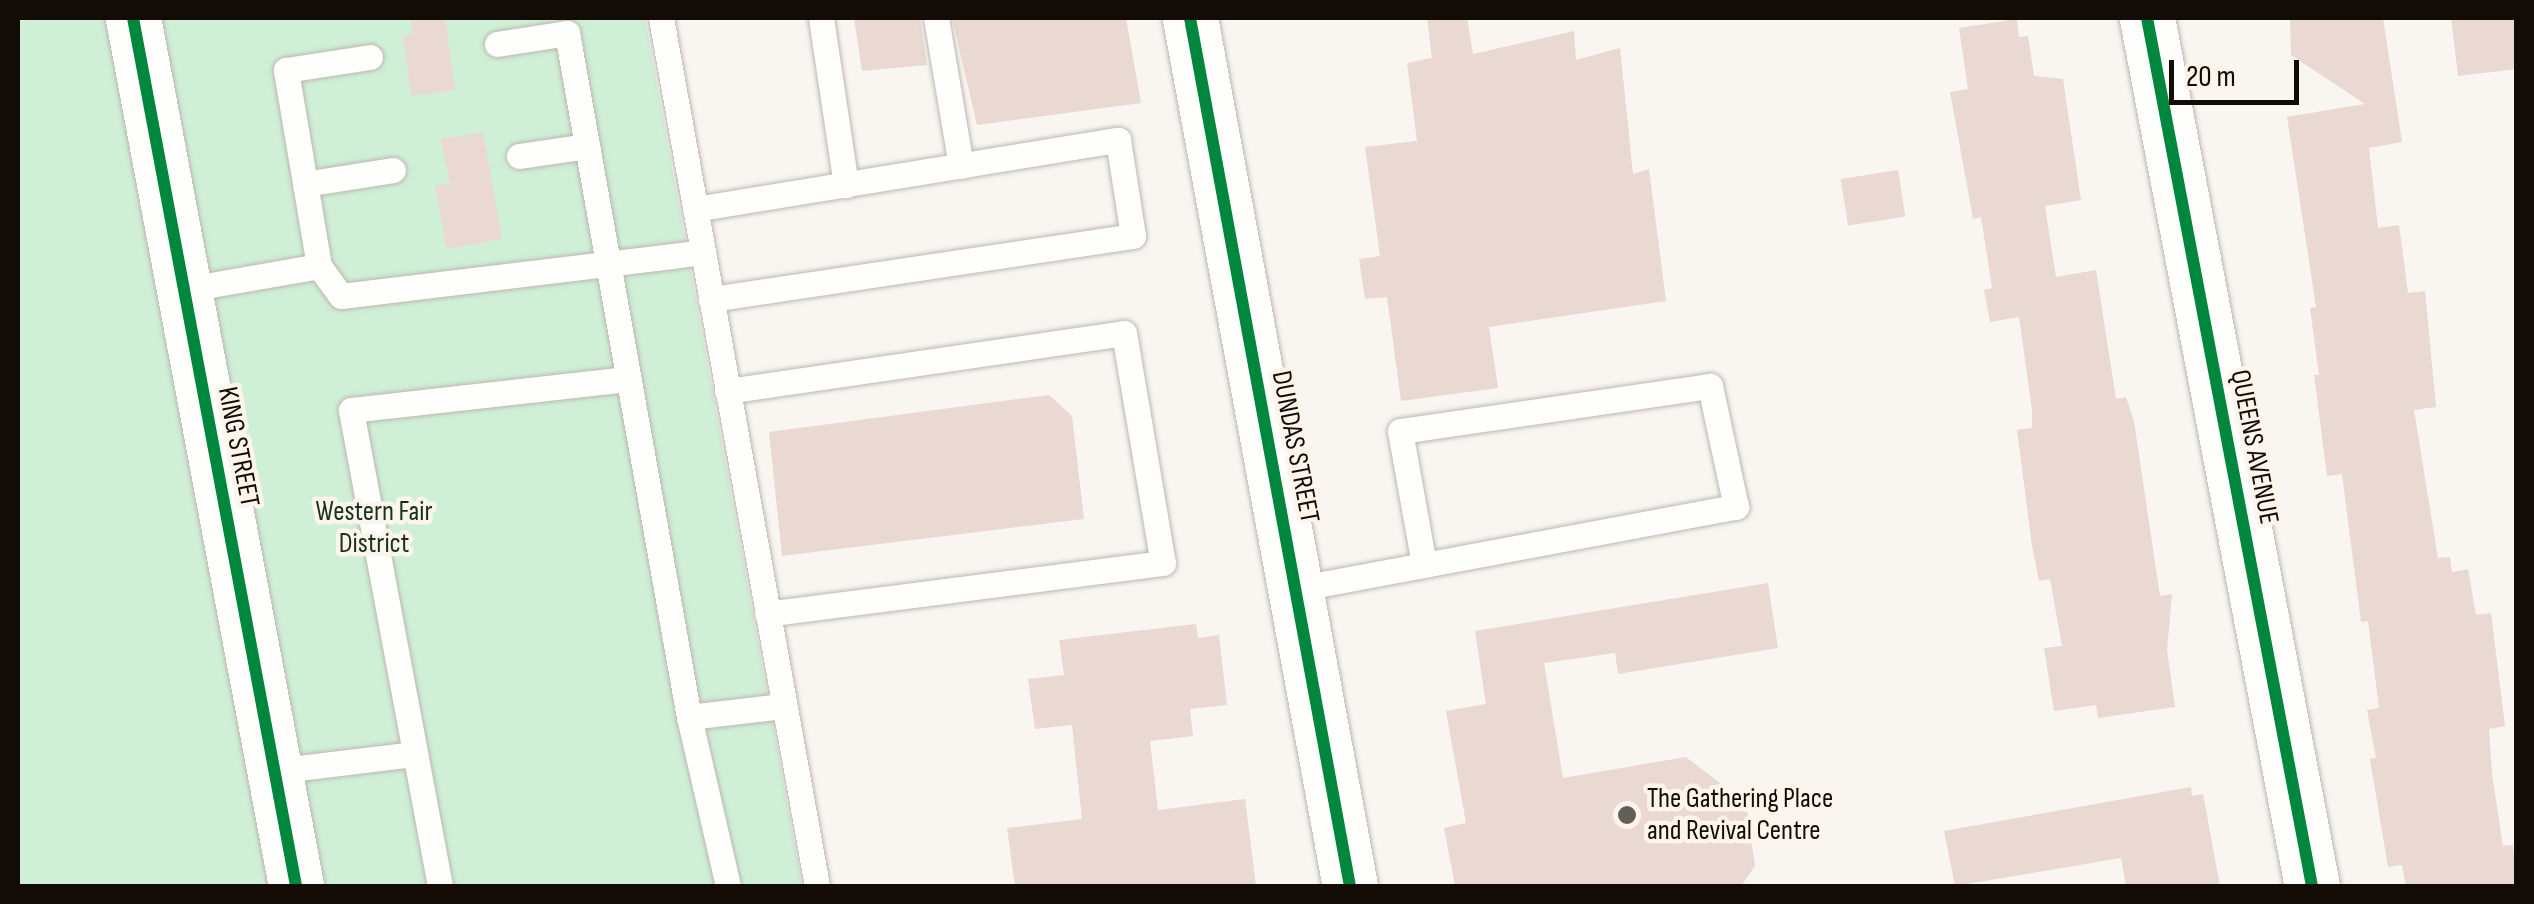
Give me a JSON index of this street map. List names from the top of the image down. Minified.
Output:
{"streets":{"street":["KING STREET","DUNDAS STREET","QUEENS AVENUE"]},"parks":["Western Fair District"],"places":["The Gathering Place and Revival Centre"],"scale_bar":"20 m"}
